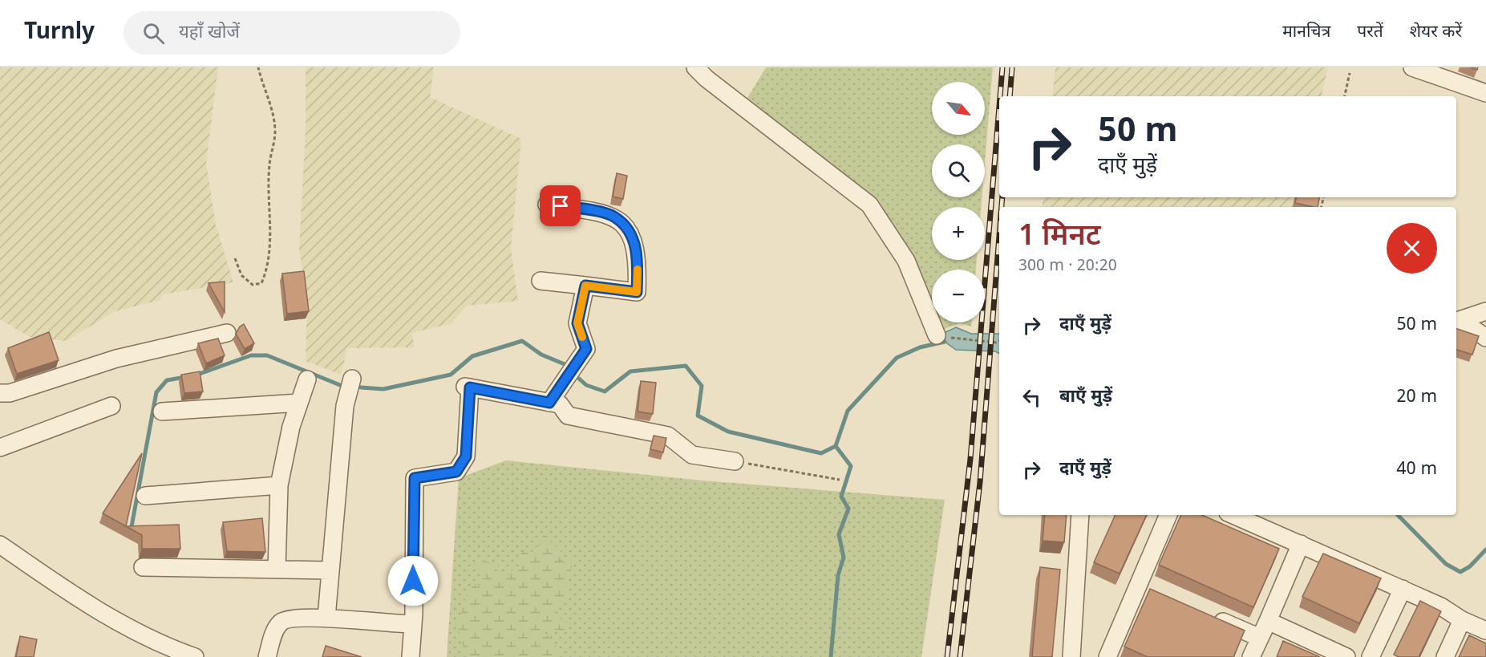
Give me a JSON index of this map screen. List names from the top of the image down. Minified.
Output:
{"north":"bottom right","page":{"header":"Turnly","search":"यहाँ खोजें","nav":["मानचित्र","परतें","शेयर करें"],"map_buttons":["+","−"],"turn":["50 m","दाएँ मुड़ें"],"heading":["1 मिनट","300 m · 20:20"],"list":[{"name":"दाएँ मुड़ें","value":"50 m"},{"name":"बाएँ मुड़ें","value":"20 m"},{"name":"दाएँ मुड़ें","value":"40 m"}]}}
